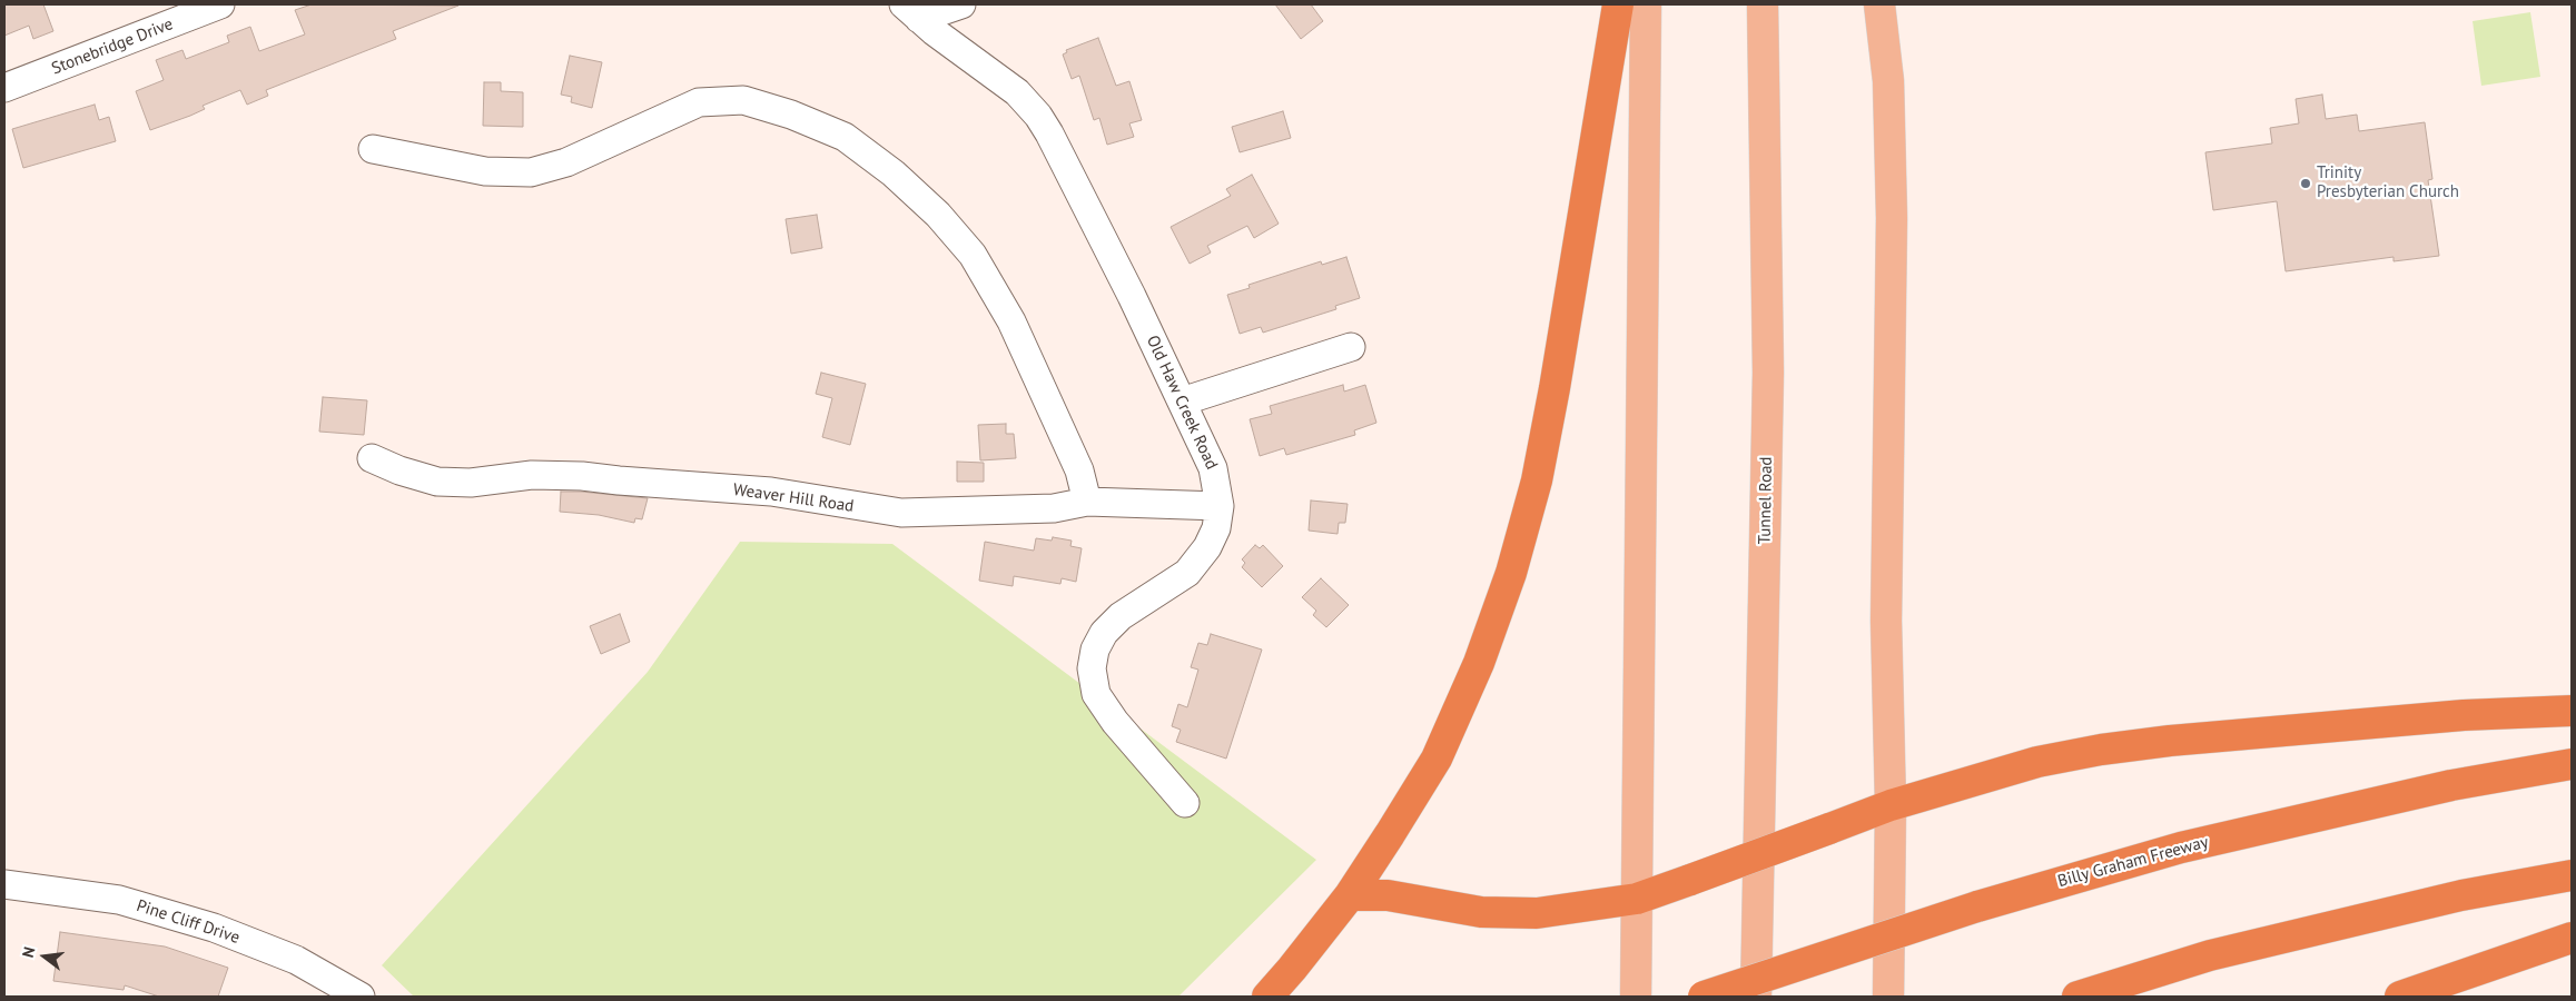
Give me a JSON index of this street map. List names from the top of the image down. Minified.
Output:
{"streets":{"highway":["Billy Graham Freeway"],"main road":["Tunnel Road"],"street":["Stonebridge Drive","Old Haw Creek Road","Weaver Hill Road","Pine Cliff Drive"]},"crossings":[["Old Haw Creek Road","Weaver Hill Road"]],"places":["Trinity Presbyterian Church"],"north":"left"}
